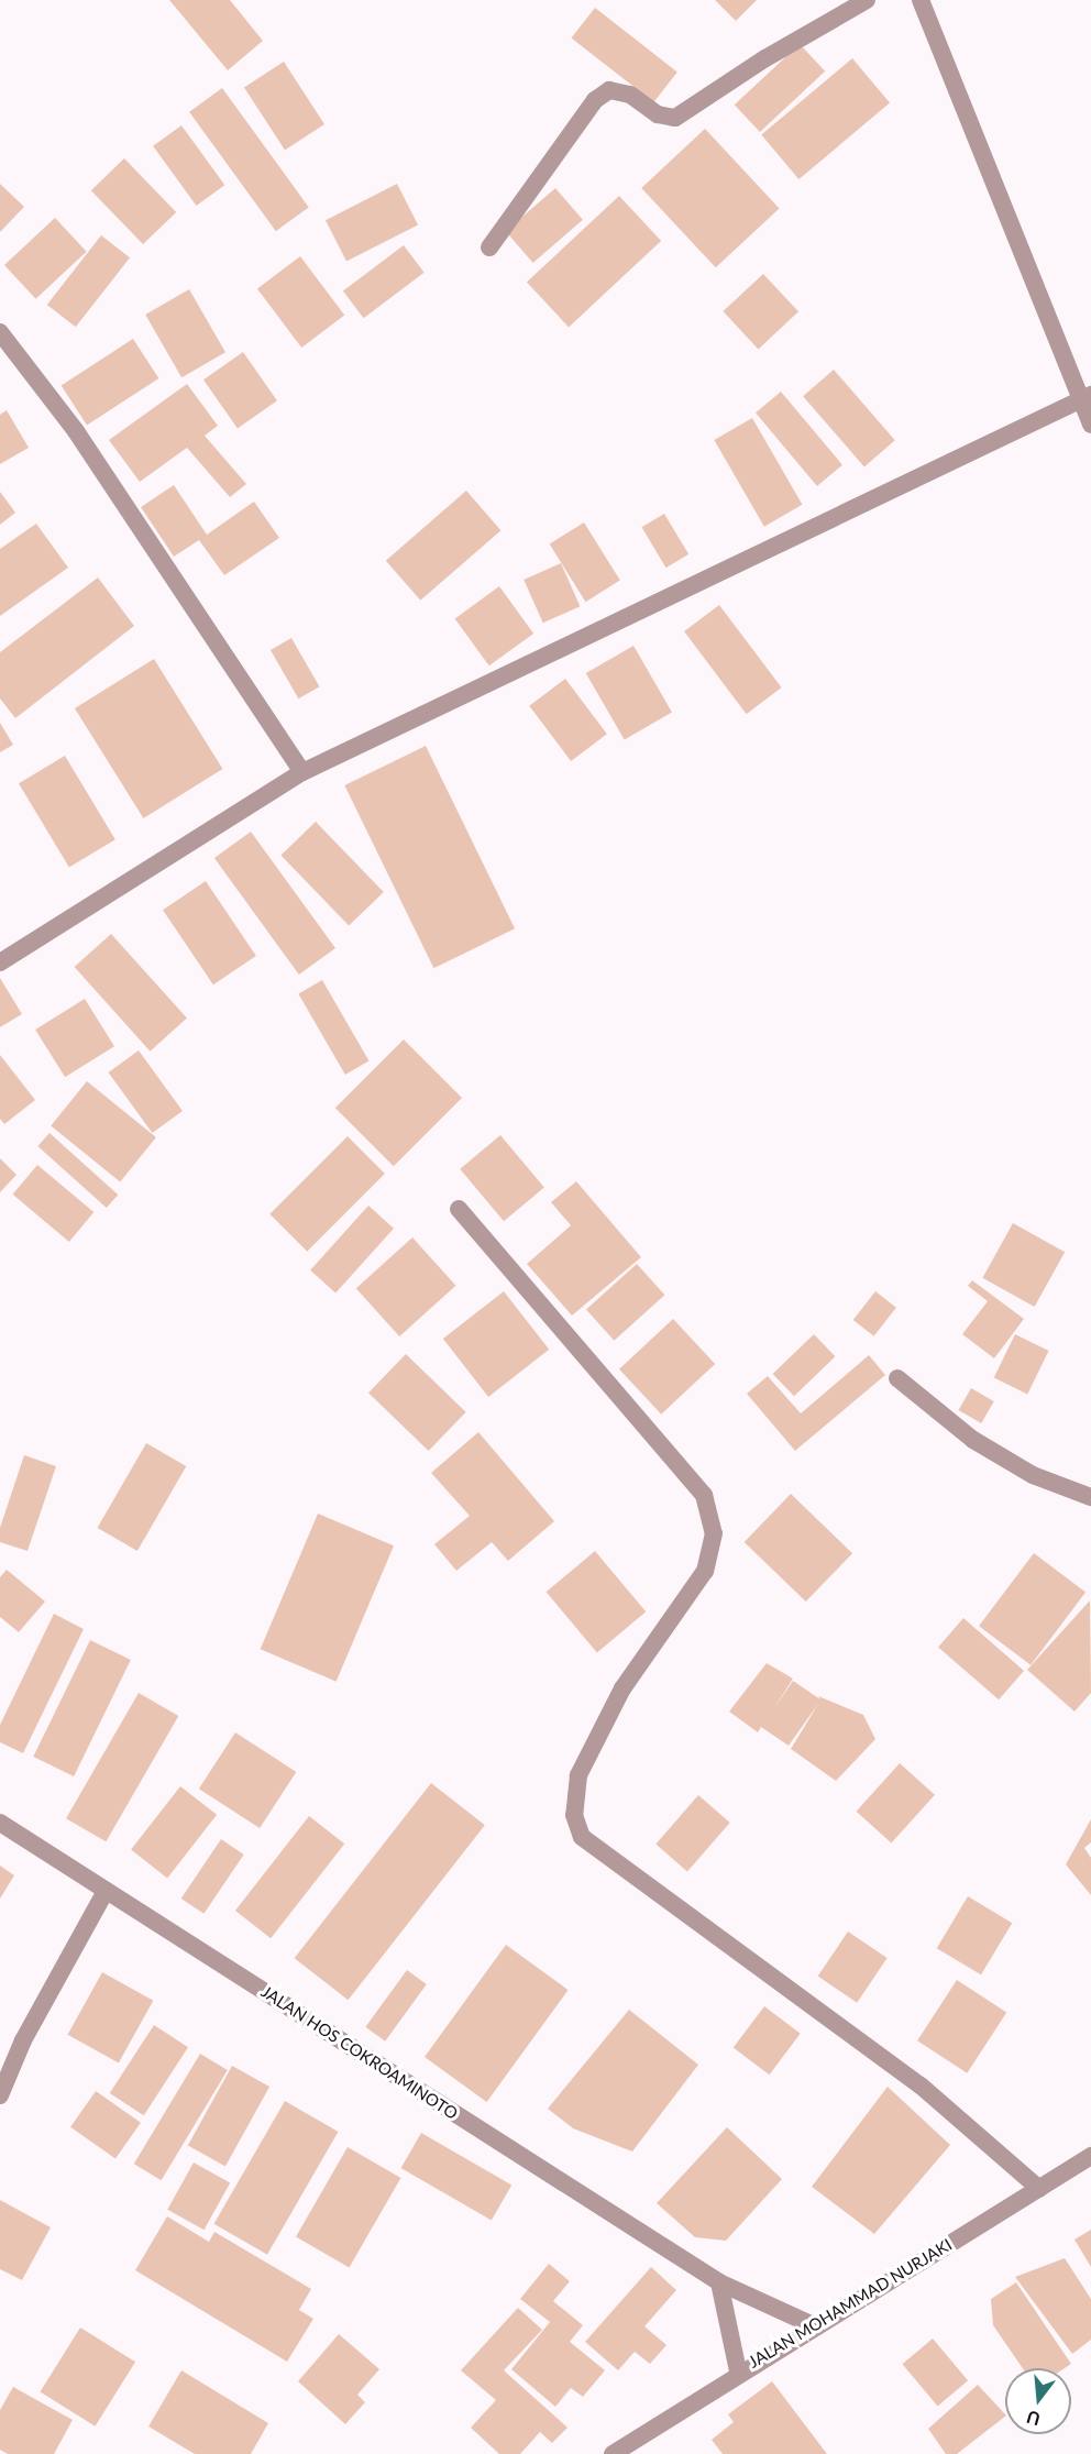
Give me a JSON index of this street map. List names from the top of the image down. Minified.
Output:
{"streets":{"street":["JALAN HOS COKROAMINOTO","JALAN MOHAMMAD NURJAKI"]},"crossings":[["JALAN HOS COKROAMINOTO","JALAN MOHAMMAD NURJAKI"]],"north":"bottom"}
